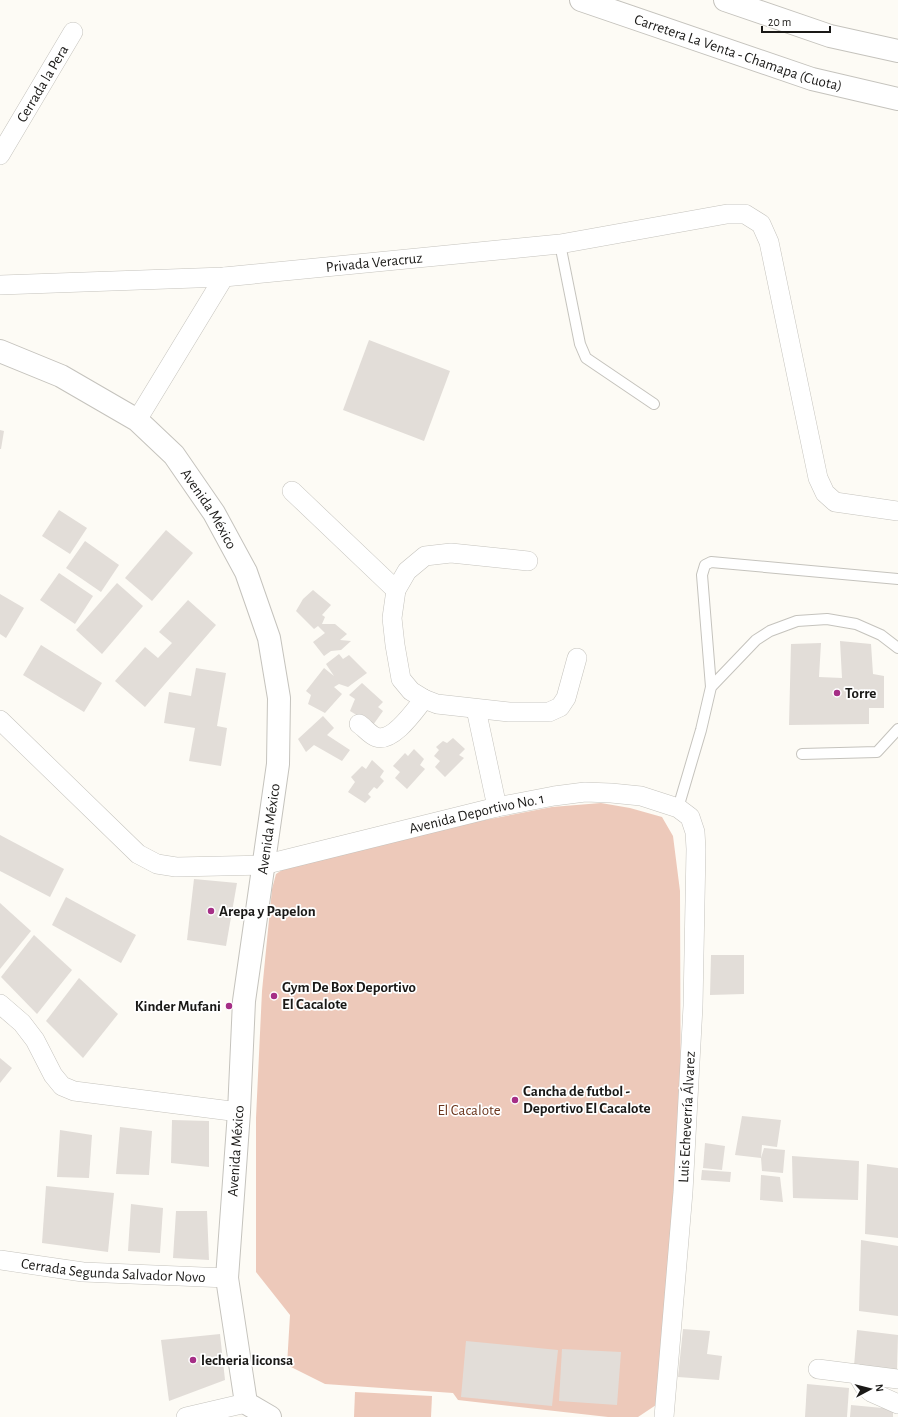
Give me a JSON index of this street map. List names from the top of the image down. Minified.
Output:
{"streets":{"main road":["Carretera La Venta - Chamapa (Cuota)","Avenida México"],"street":["Cerrada la Pera","Privada Veracruz","Avenida Deportivo No. 1","Luis Echeverría Álvarez","Cerrada Segunda Salvador Novo"]},"crossings":[["Avenida México","Avenida Deportivo No. 1"],["Avenida México","Cerrada Segunda Salvador Novo"],["Avenida Deportivo No. 1","Luis Echeverría Álvarez"]],"parks":["El Cacalote"],"places":["Torre","Arepa y Papelon","Gym De Box Deportivo El Cacalote","Kinder Mufani","Cancha de futbol - Deportivo El Cacalote","lecheria liconsa"],"scale_bar":"20 m","north":"right"}
